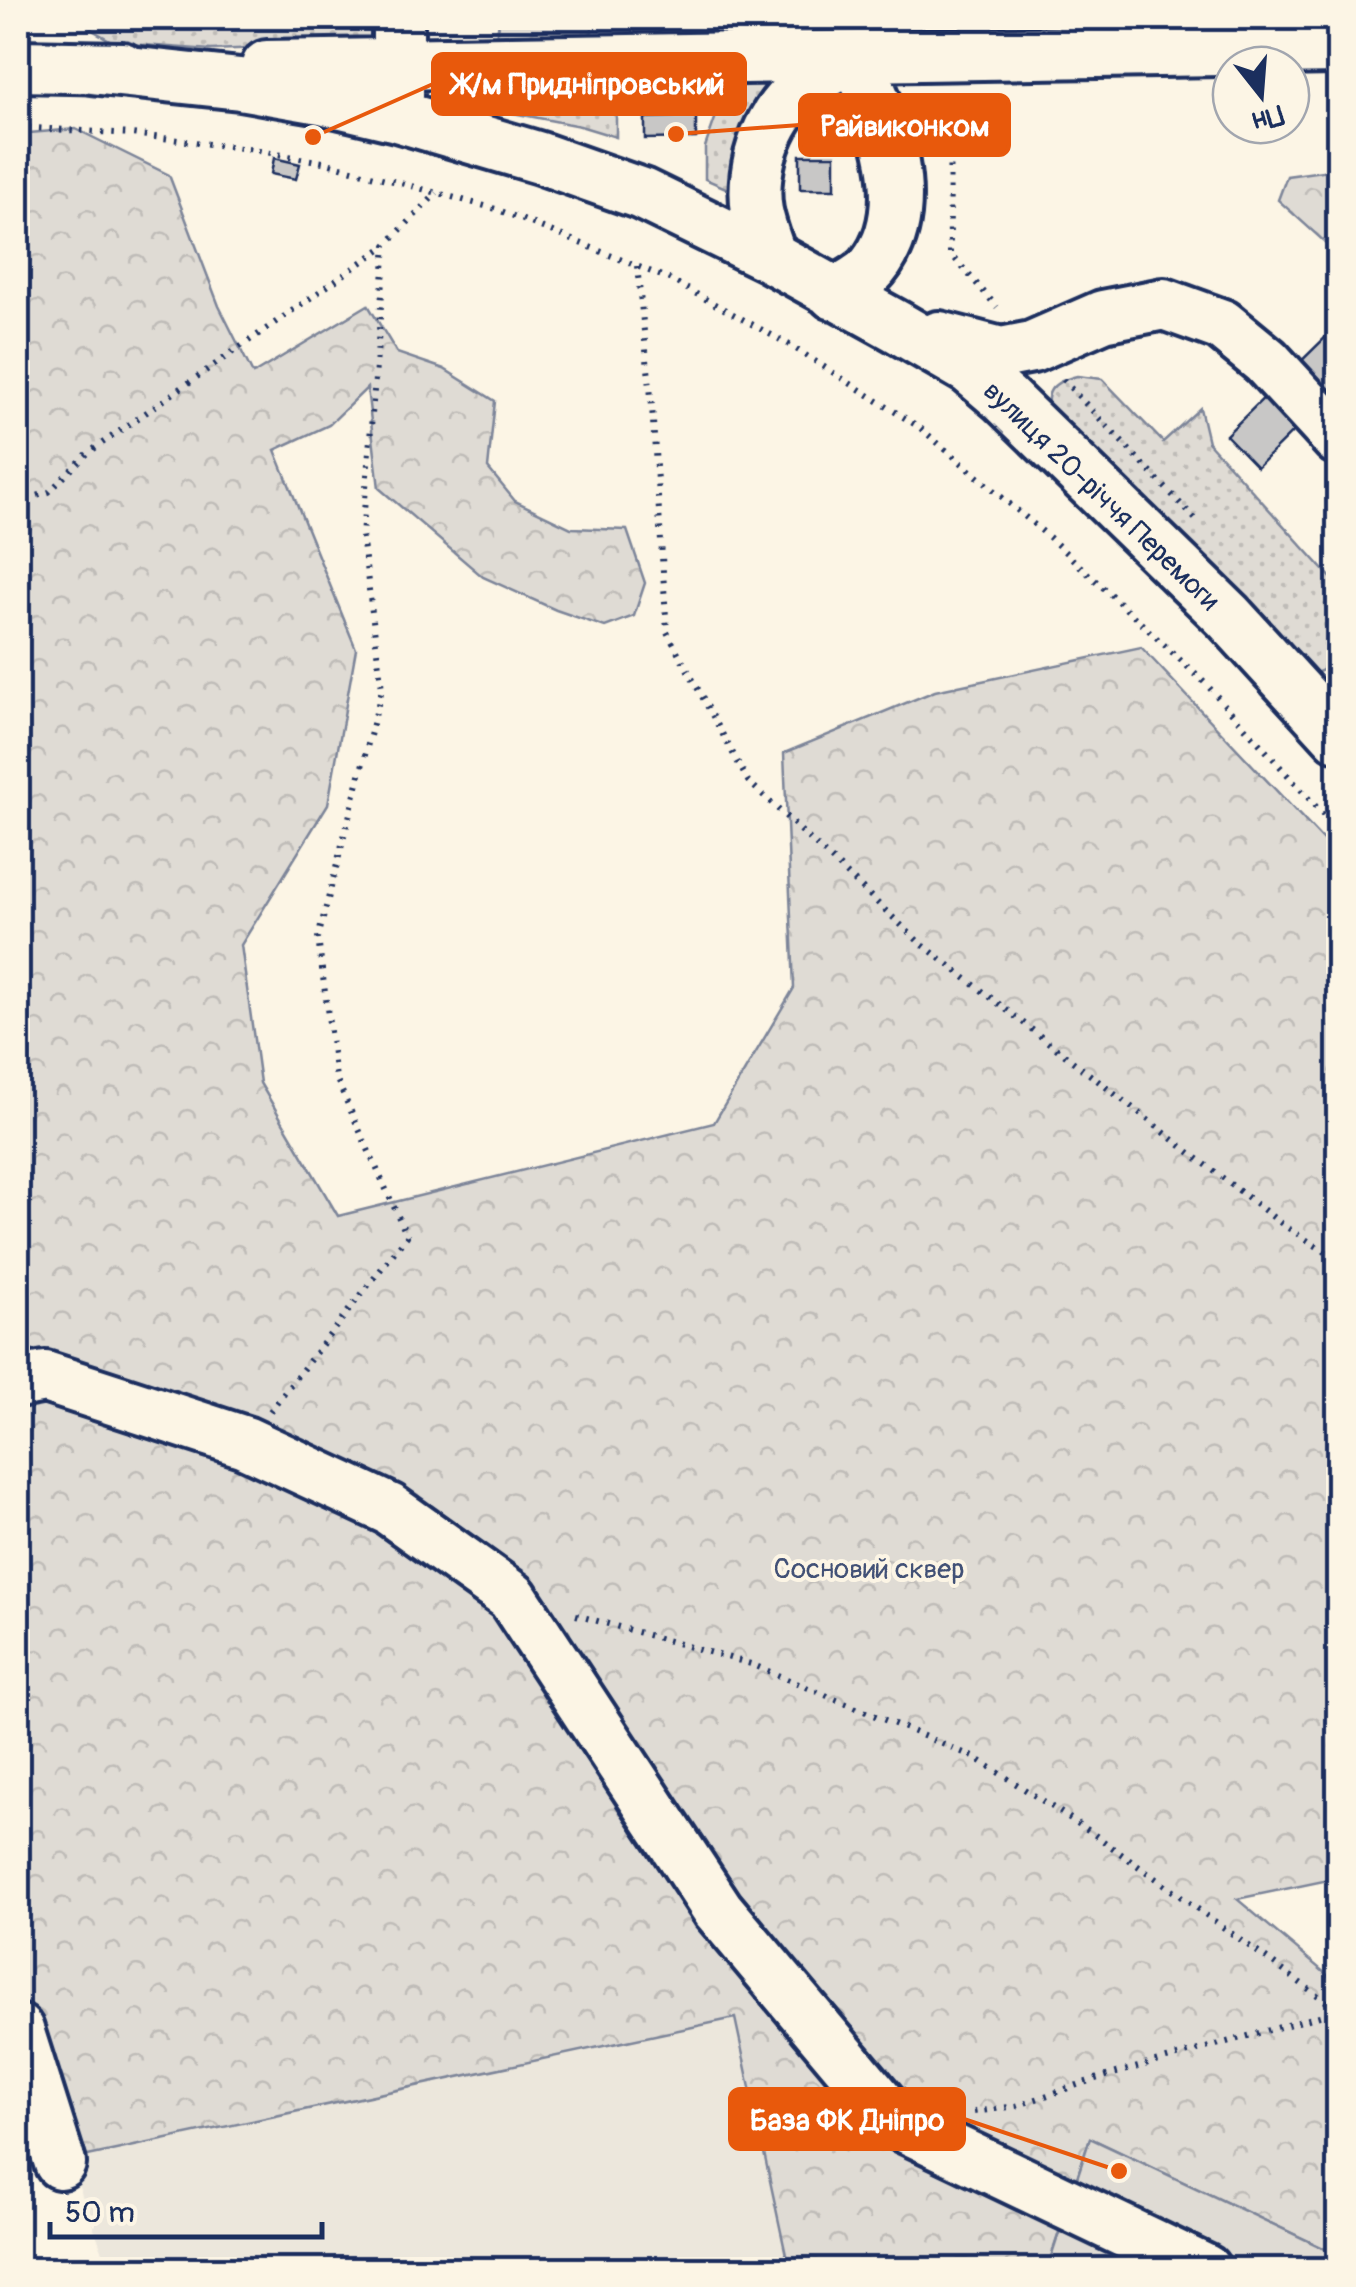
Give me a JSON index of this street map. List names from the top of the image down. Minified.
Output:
{"streets":{"street":["вулиця 20-річчя Перемоги"]},"parks":["Сосновий сквер"],"places":["Райвиконком","Ж/м Придніпровський","База ФК Дніпро"],"scale_bar":"50 m","north":"bottom"}
